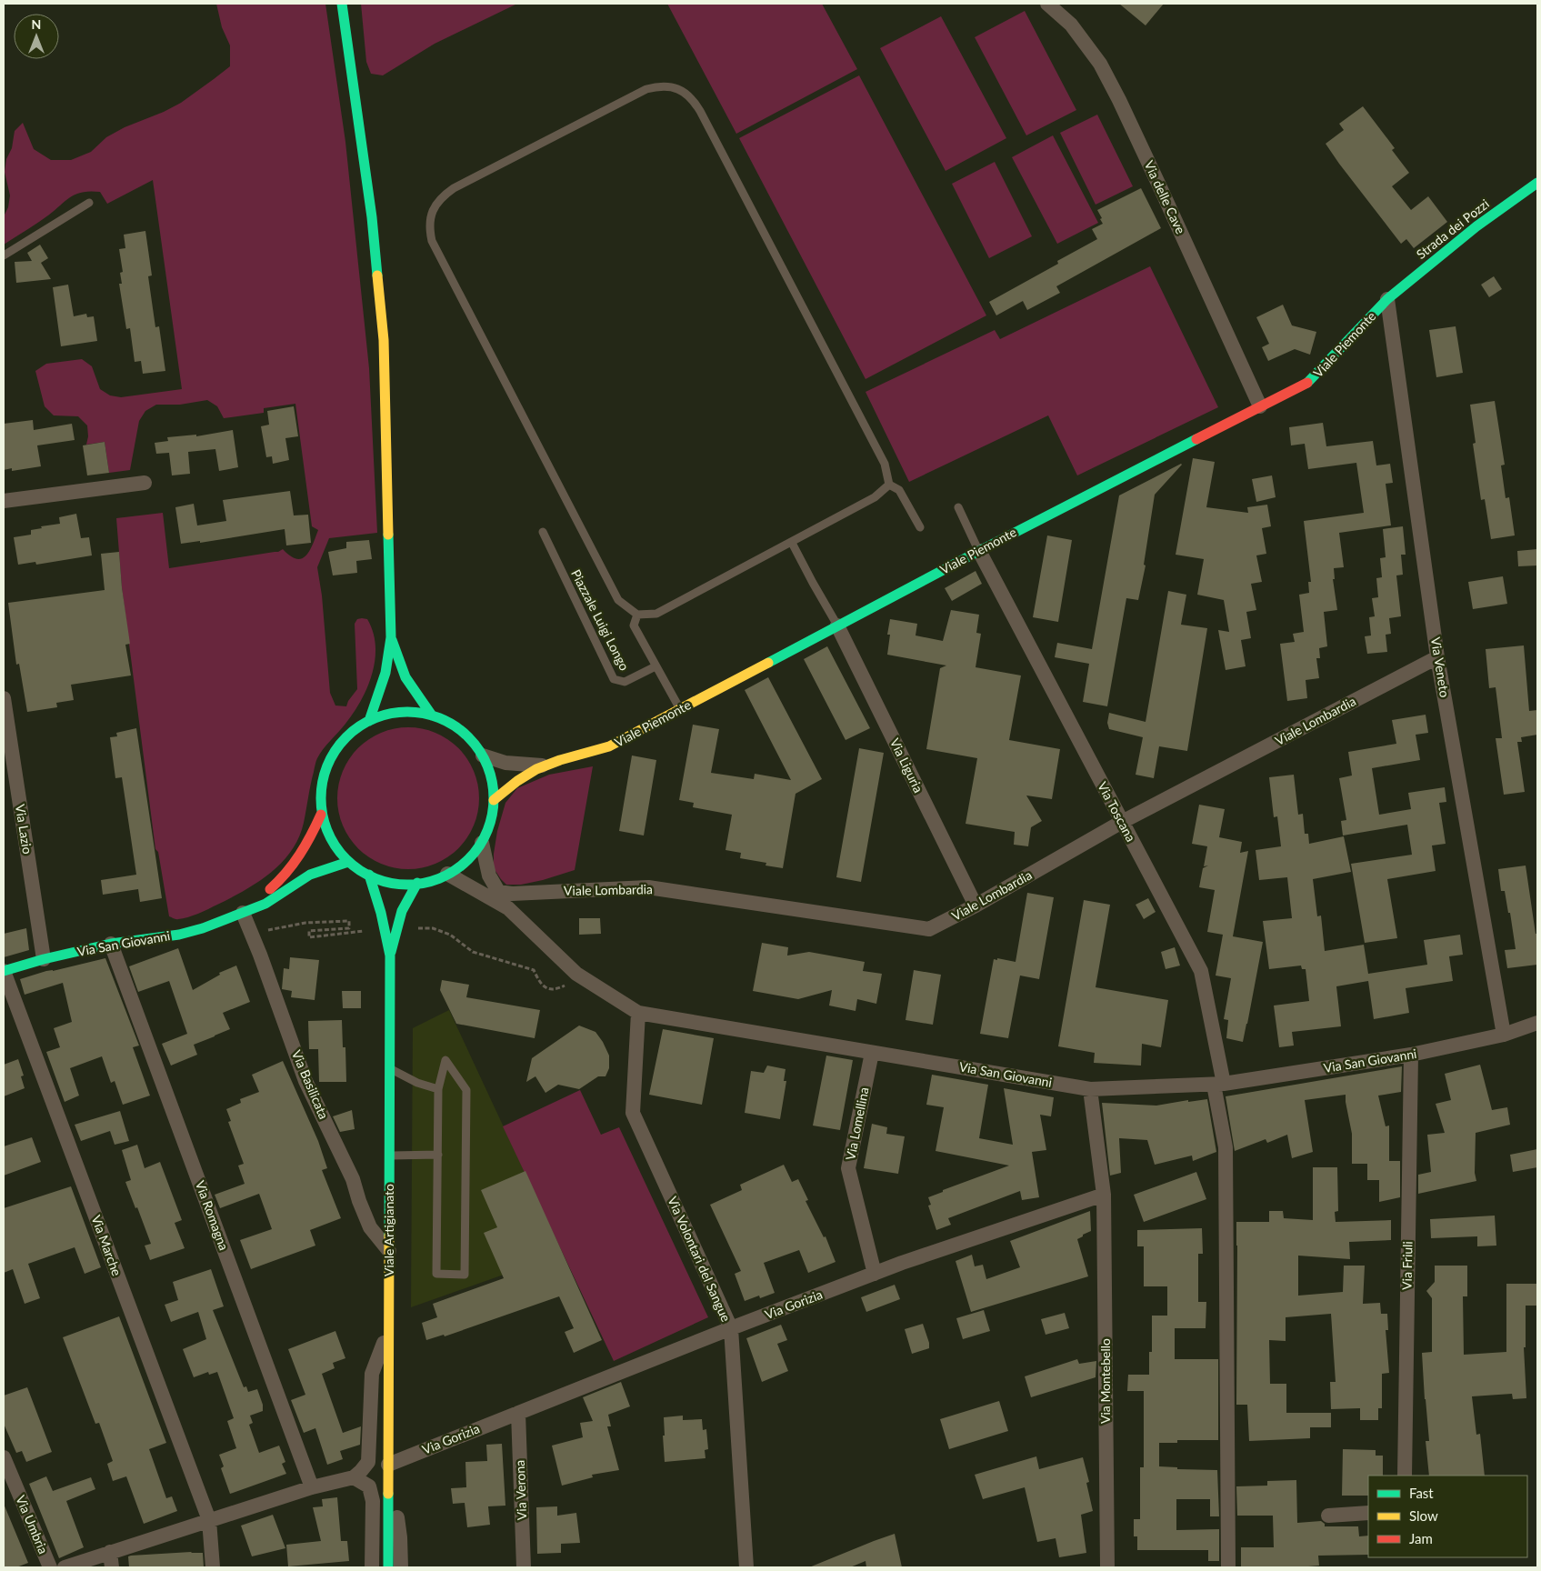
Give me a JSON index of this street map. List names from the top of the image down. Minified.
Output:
{"streets":{"main road":["Strada dei Pozzi","Viale Piemonte","Via San Giovanni","Viale Artigianato"],"street":["Via delle Cave","Via Veneto","Viale Lombardia","Via Liguria","Via Toscana","Via Lazio","Via Basilicata","Via Lomellina","Via Romagna","Via Marche","Via Volontari del Sangue","Via Friuli","Via Gorizia","Via Montebello","Via Verona","Via Umbria"],"lane":["Piazzale Luigi Longo"]},"crossings":[["Via delle Cave","Viale Piemonte"],["Strada dei Pozzi","Viale Piemonte"],["Strada dei Pozzi","Via Veneto"],["Viale Piemonte","Via Veneto"],["Viale Piemonte","Via Liguria"],["Viale Piemonte","Via Toscana"],["Via Veneto","Viale Lombardia"],["Via Veneto","Via San Giovanni"],["Viale Lombardia","Via Liguria"],["Viale Lombardia","Via Toscana"],["Viale Lombardia","Via San Giovanni"],["Via Toscana","Via San Giovanni"],["Via Lazio","Via San Giovanni"],["Via San Giovanni","Via Basilicata"],["Via San Giovanni","Via Lomellina"],["Via San Giovanni","Via Romagna"],["Via San Giovanni","Via Marche"],["Via San Giovanni","Via Volontari del Sangue"],["Via San Giovanni","Via Friuli"],["Via Basilicata","Viale Artigianato"],["Via Lomellina","Via Gorizia"],["Viale Artigianato","Via Gorizia"],["Via Volontari del Sangue","Via Gorizia"],["Via Gorizia","Via Montebello"],["Via Gorizia","Via Verona"]],"legend":["Fast","Slow","Jam"],"north":"top"}
